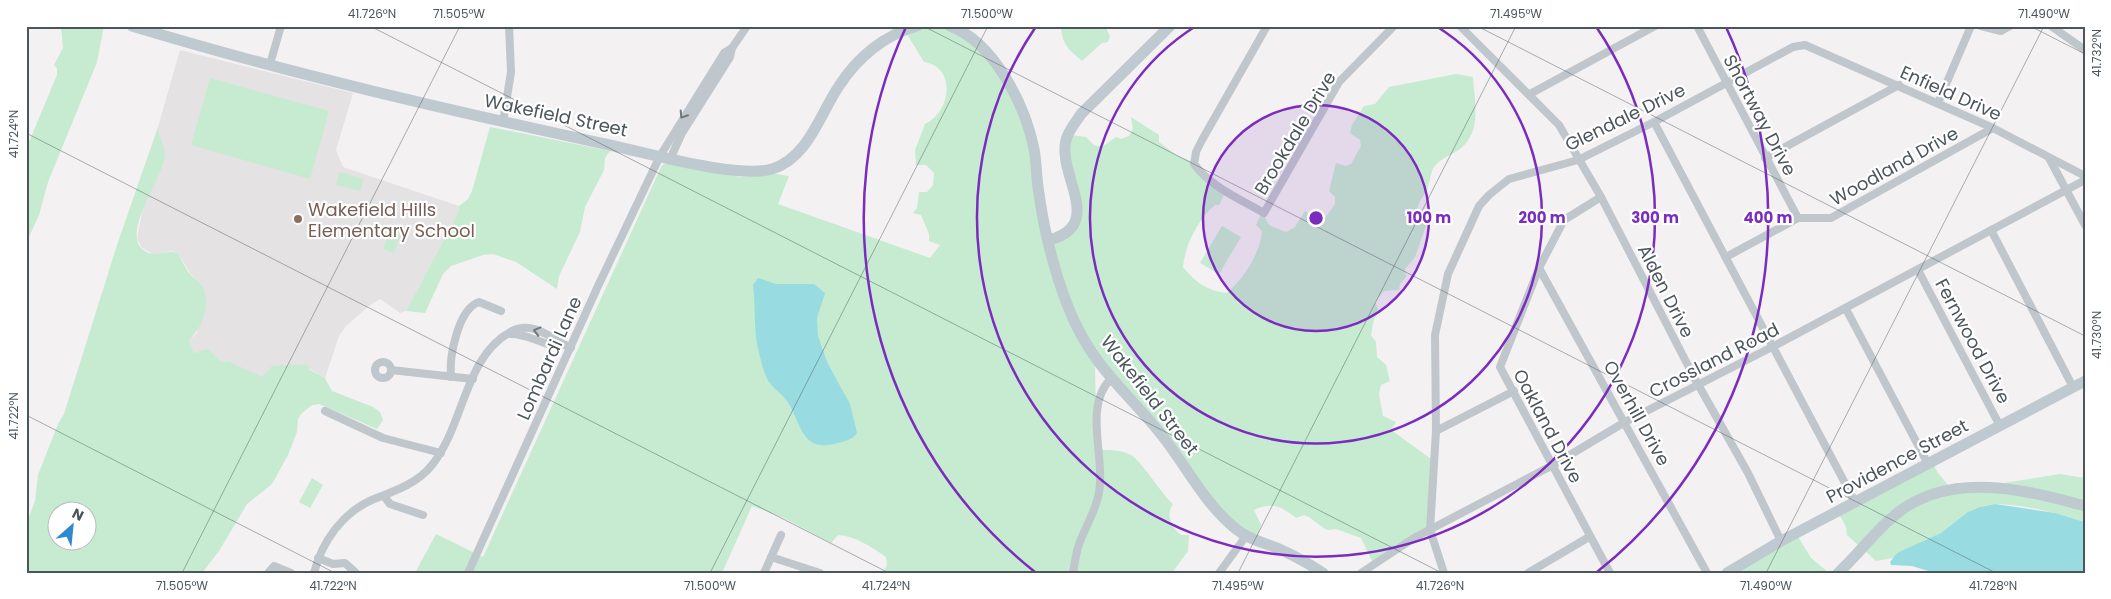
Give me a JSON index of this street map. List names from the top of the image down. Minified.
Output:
{"streets":{"street":["Enfield Drive","Wakefield Street","Shortway Drive","Glendale Drive","Brookdale Drive","Woodland Drive","Alden Drive","Fernwood Drive","Lombardi Lane","Crossland Road","Overhill Drive","Oakland Drive","Providence Street"]},"crossings":[["Enfield Drive","Glendale Drive"],["Enfield Drive","Woodland Drive"],["Enfield Drive","Crossland Road"],["Wakefield Street","Lombardi Lane"],["Shortway Drive","Glendale Drive"],["Shortway Drive","Woodland Drive"],["Glendale Drive","Alden Drive"],["Glendale Drive","Crossland Road"],["Alden Drive","Crossland Road"],["Alden Drive","Oakland Drive"],["Alden Drive","Providence Street"],["Fernwood Drive","Crossland Road"],["Fernwood Drive","Providence Street"],["Crossland Road","Overhill Drive"],["Crossland Road","Oakland Drive"],["Overhill Drive","Oakland Drive"]],"places":["Wakefield Hills Elementary School"],"north":"top right","coordinates":["41.726°N","71.505°W","71.500°W","71.495°W","71.490°W","41.732°N","41.724°N","41.730°N","41.722°N","41.728°N"],"rings":["100 m","200 m","300 m","400 m"]}
